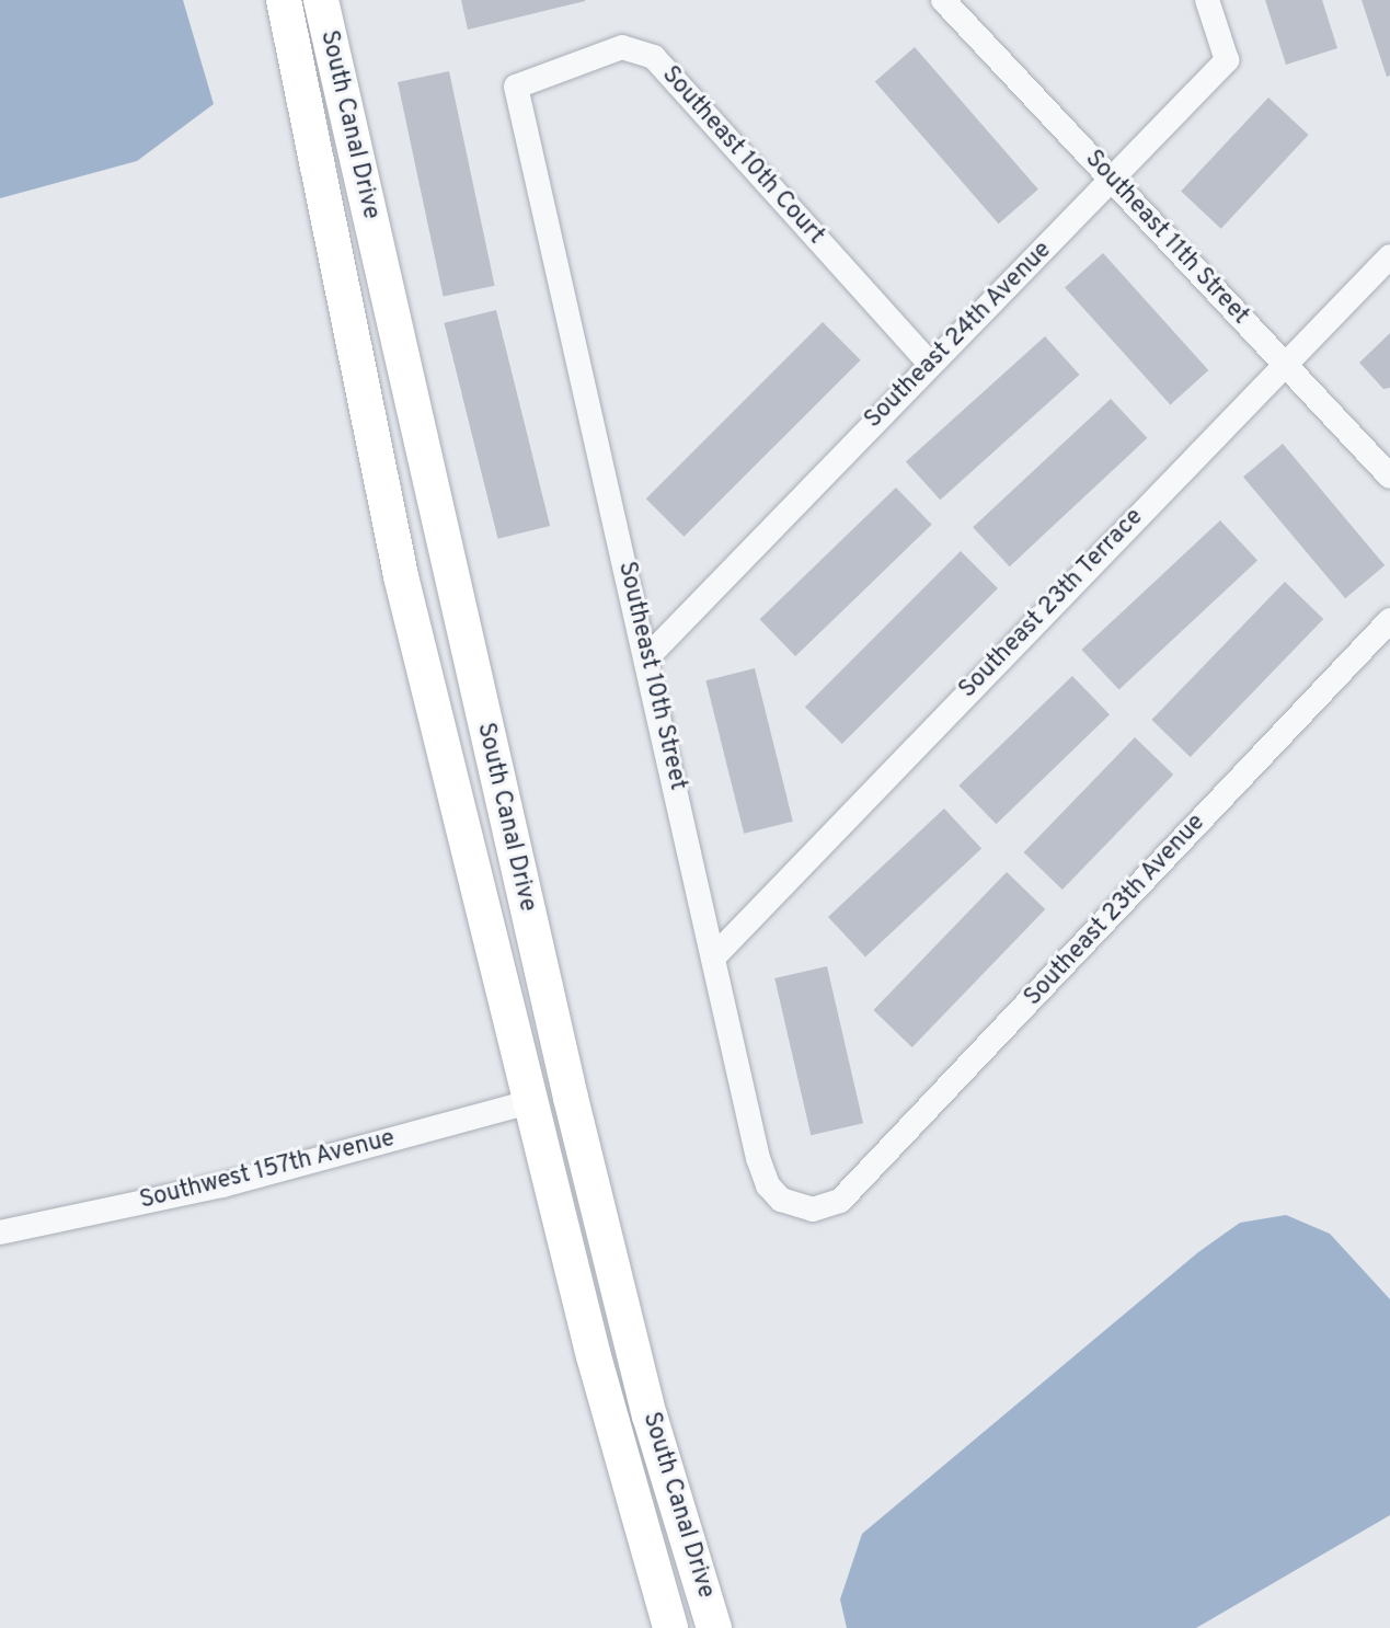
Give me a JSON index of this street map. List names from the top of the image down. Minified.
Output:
{"streets":{"street":["South Canal Drive","Southeast 10th Court","Southeast 11th Street","Southeast 24th Avenue","Southeast 23th Terrace","Southeast 10th Street","Southeast 23th Avenue","Southwest 157th Avenue"]},"crossings":[["South Canal Drive","Southwest 157th Avenue"],["Southeast 10th Court","Southeast 24th Avenue"],["Southeast 10th Court","Southeast 10th Street"],["Southeast 11th Street","Southeast 24th Avenue"],["Southeast 11th Street","Southeast 23th Terrace"],["Southeast 24th Avenue","Southeast 10th Street"],["Southeast 23th Terrace","Southeast 10th Street"],["Southeast 10th Street","Southeast 23th Avenue"]]}
